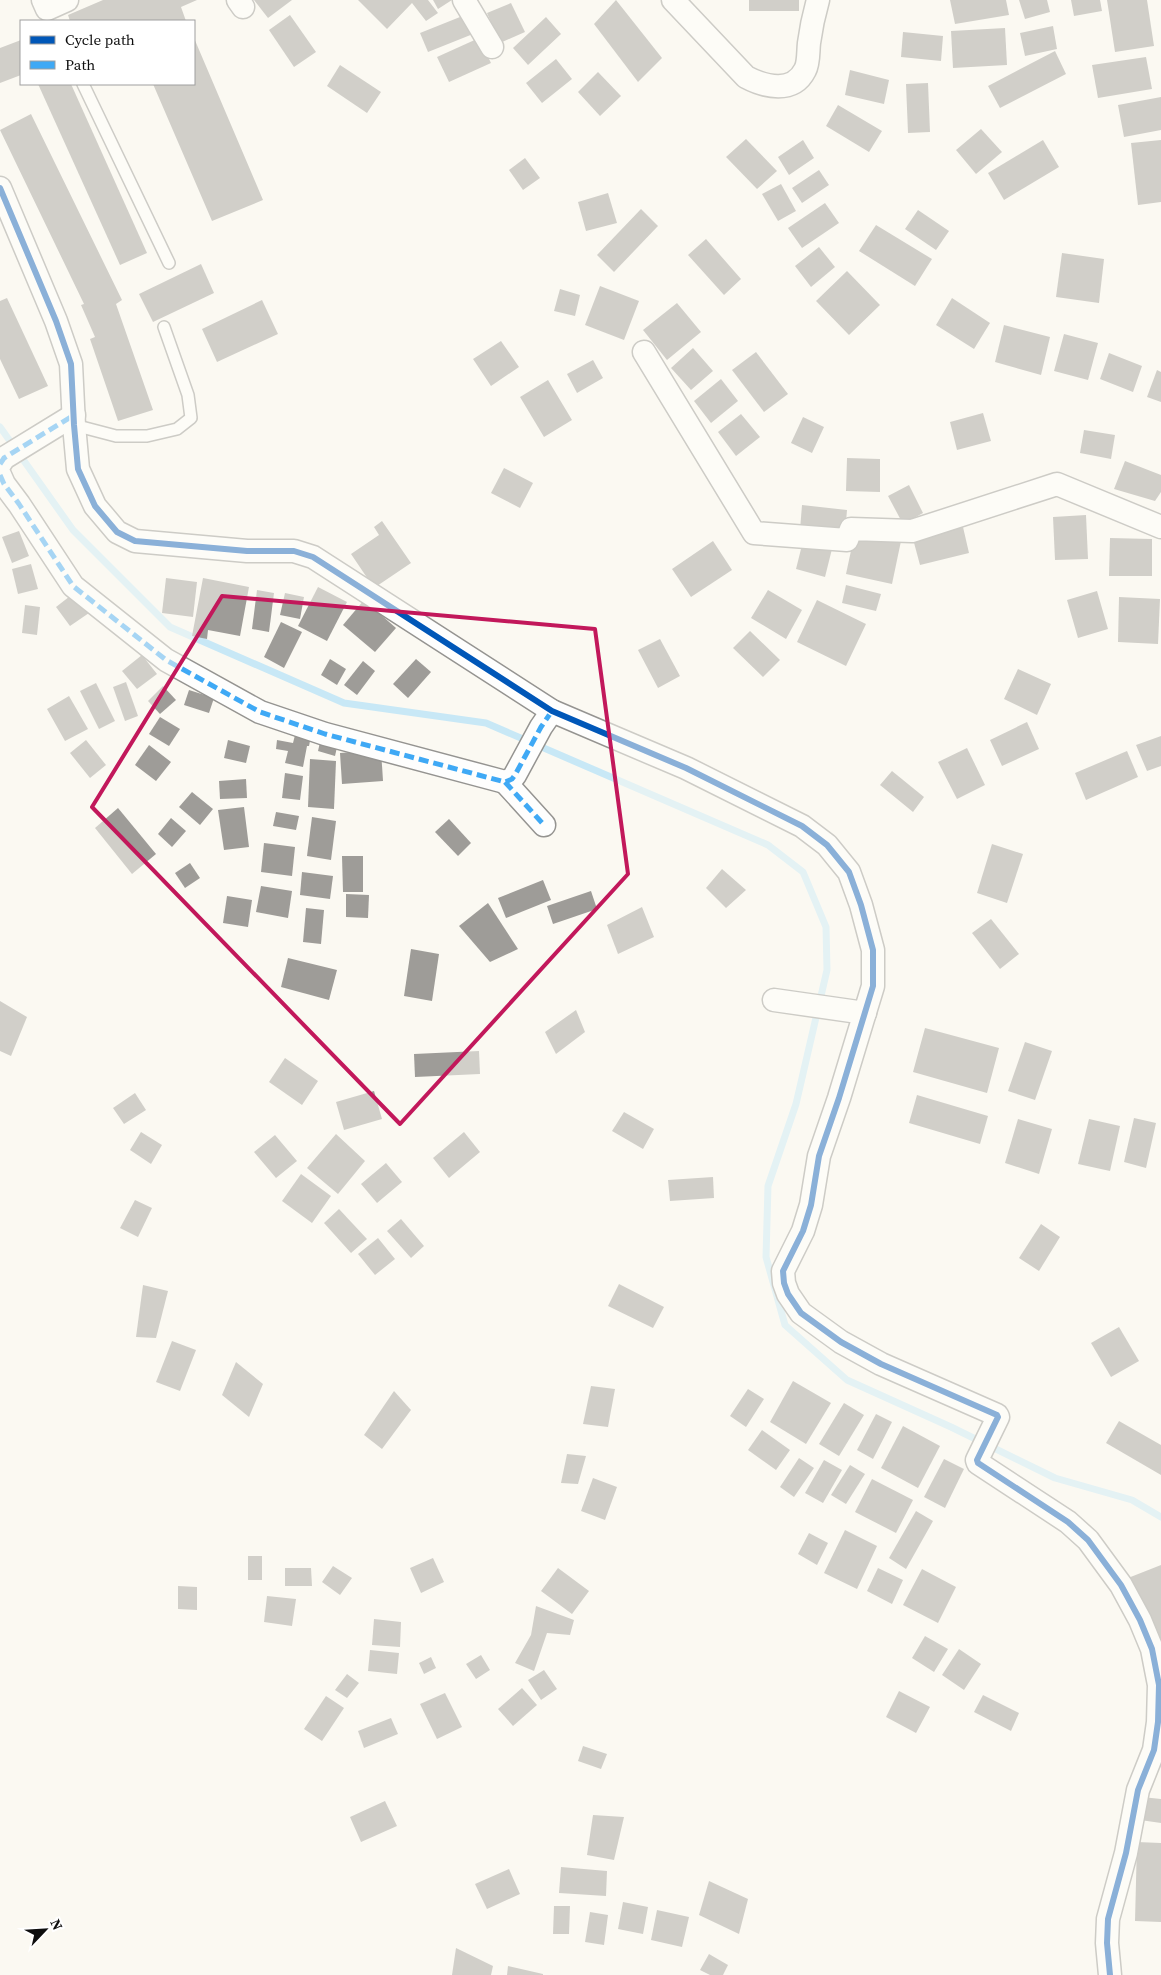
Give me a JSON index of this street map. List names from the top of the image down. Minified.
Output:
{"legend":["Cycle path","Path"],"north":"top right"}
